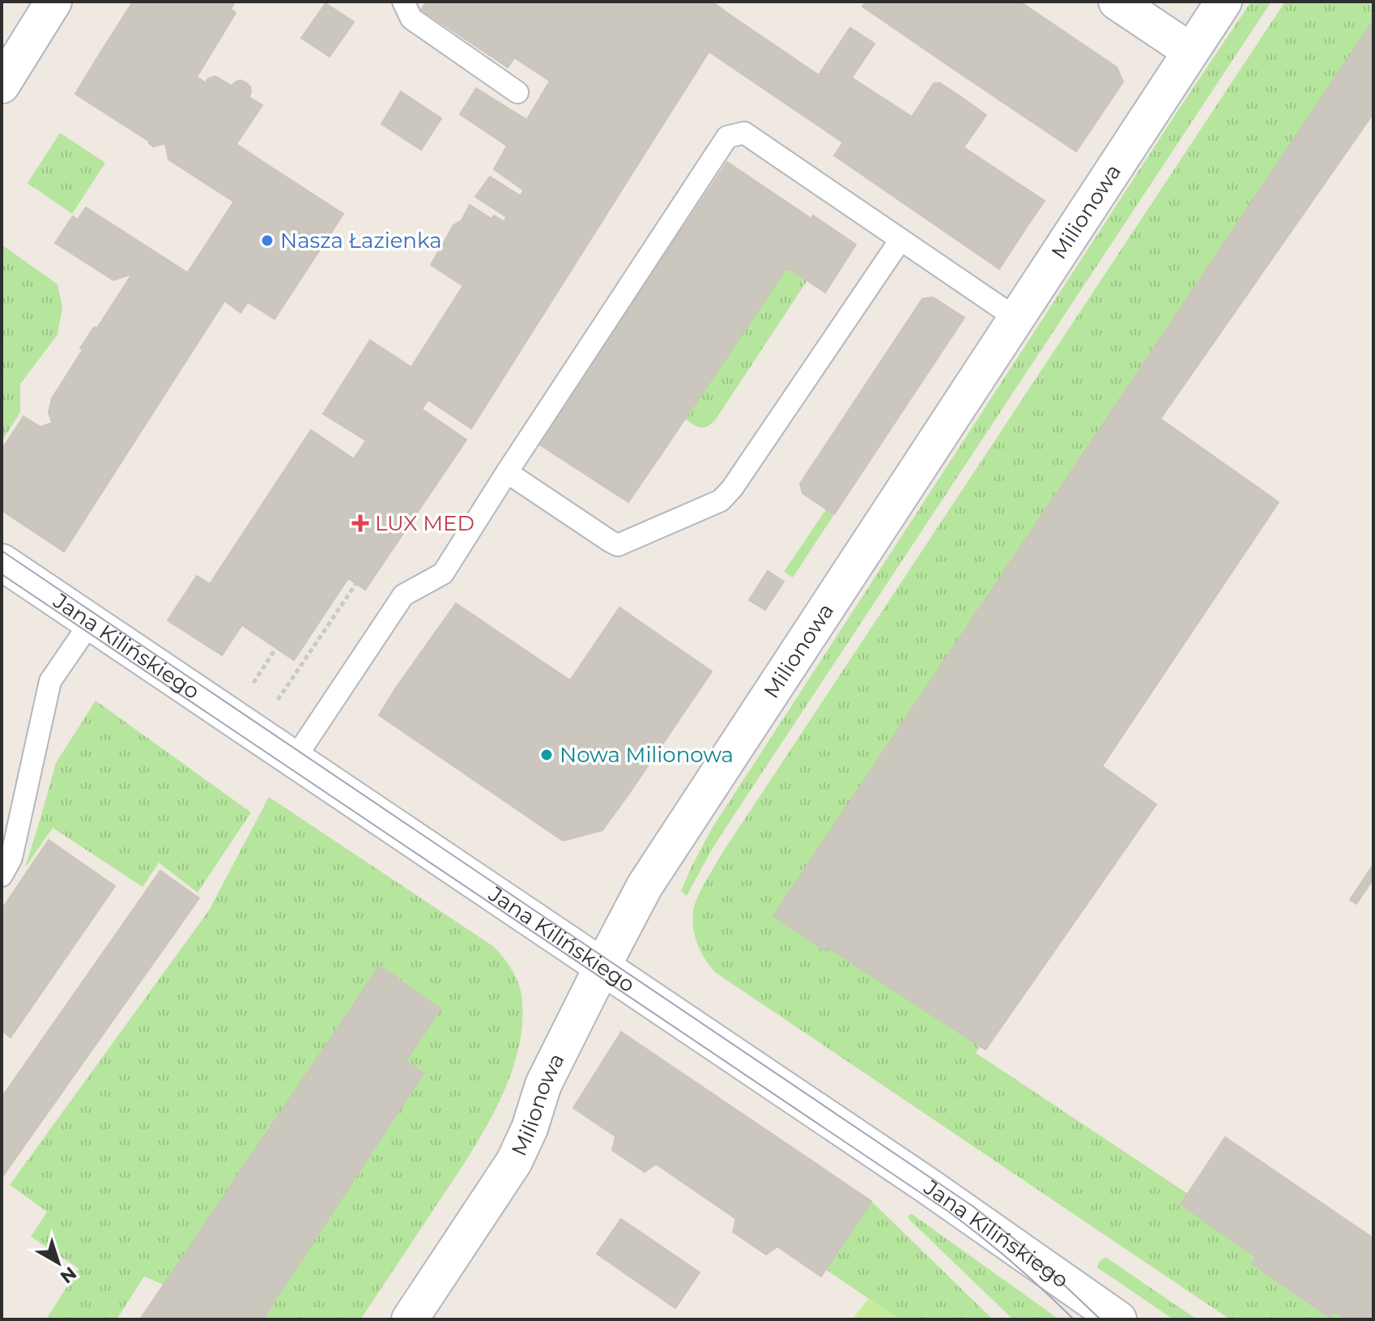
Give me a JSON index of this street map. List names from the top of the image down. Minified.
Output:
{"streets":{"street":["Milionowa","Jana Kilińskiego"]},"crossings":[["Milionowa","Jana Kilińskiego"]],"places":{"other":["Nasza Łazienka","Nowa Milionowa"],"health":["LUX MED"]},"north":"bottom right"}
